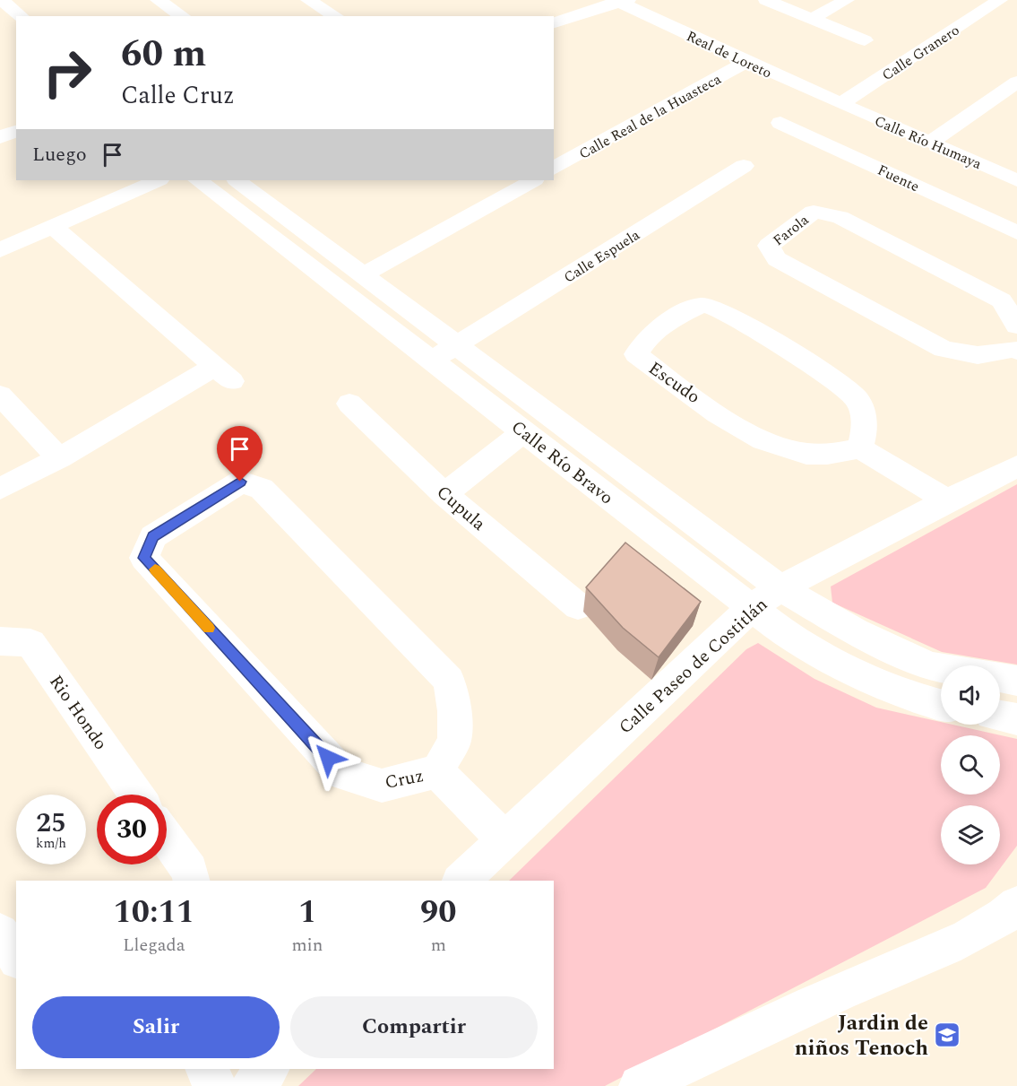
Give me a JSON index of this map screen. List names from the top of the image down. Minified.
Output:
{"streets":{"street":["Calle Granero","Real de Loreto","Calle Real de la Huasteca","Calle Río Humaya","Fuente","Farola","Calle Espuela","Escudo","Calle Río Bravo","Cupula","Calle Paseo de Costitlán","Rio Hondo","Cruz"]},"crossings":[["Calle Granero","Real de Loreto"],["Calle Granero","Calle Río Humaya"],["Real de Loreto","Calle Real de la Huasteca"],["Real de Loreto","Calle Río Humaya"],["Calle Espuela","Calle Río Bravo"],["Calle Río Bravo","Calle Paseo de Costitlán"],["Calle Paseo de Costitlán","Cruz"]],"places":{"school or university":["Jardin de niños Tenoch"]},"page":{"turn":["60 m","Calle Cruz"],"then":"Luego","speed":"25 km/h","limit":"30","eta":["10:11","Llegada","1","min","90","m"],"buttons":["Salir","Compartir"]}}
